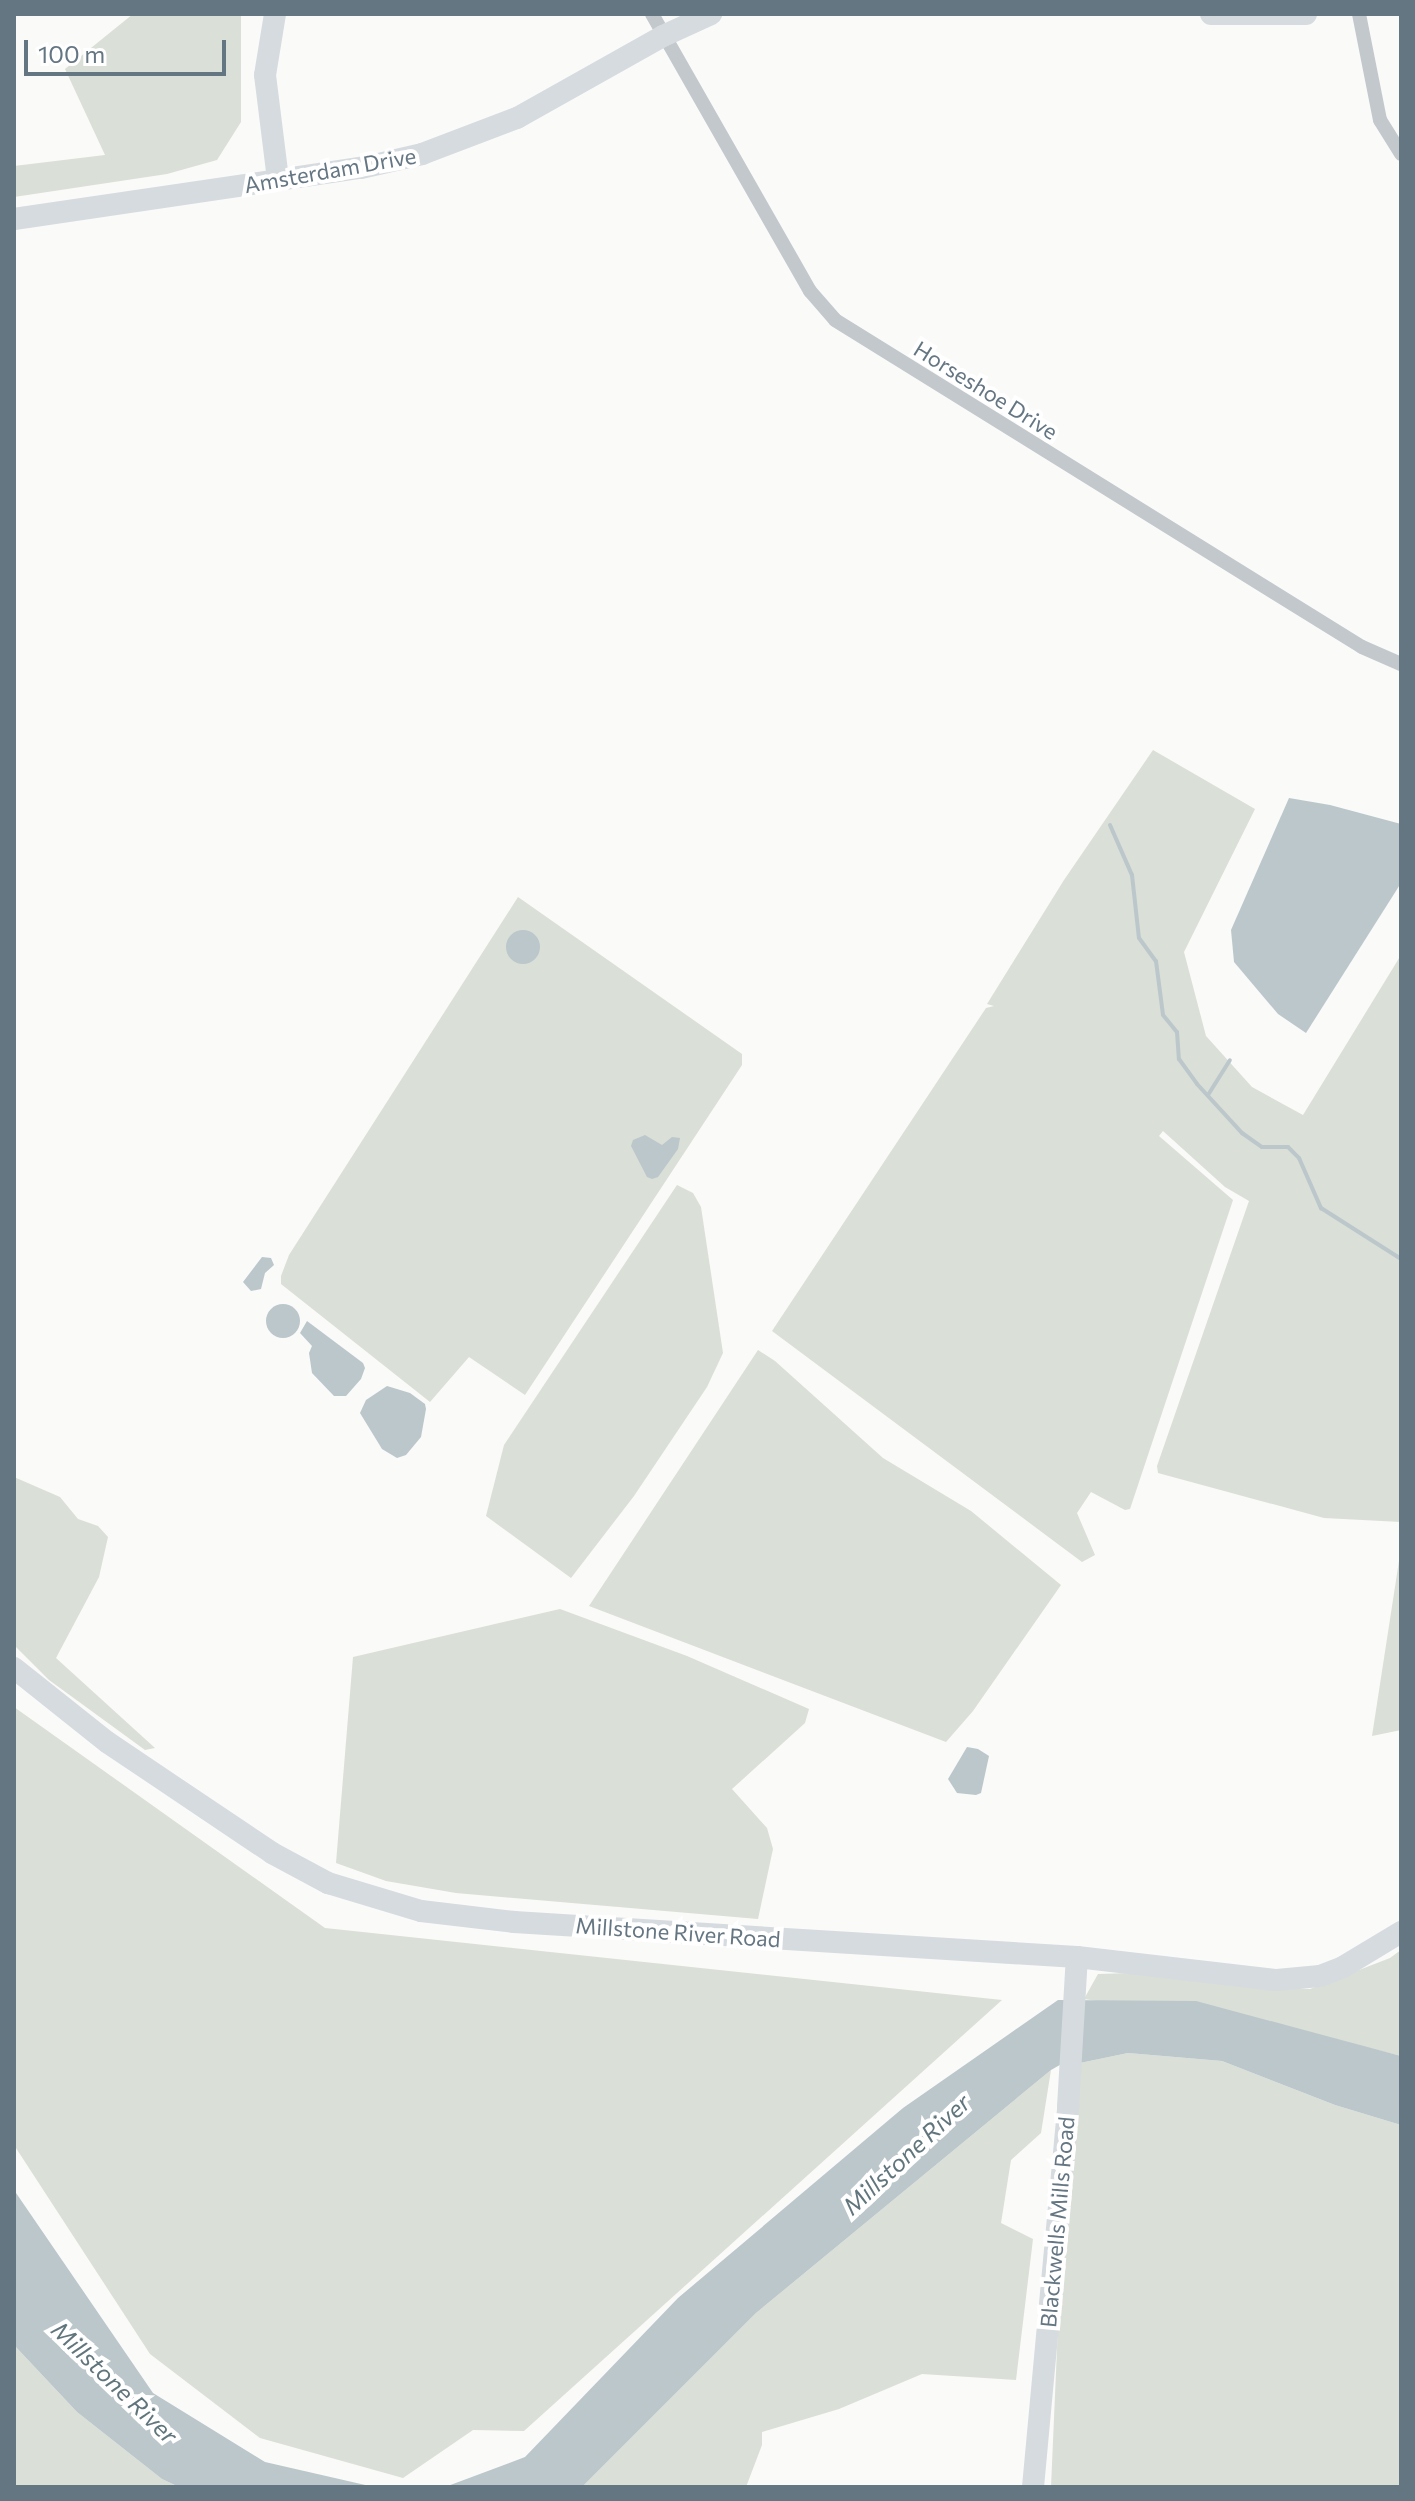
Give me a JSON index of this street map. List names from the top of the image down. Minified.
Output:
{"streets":{"street":["Amsterdam Drive","Horseshoe Drive","Millstone River Road","Blackwells Mills Road"]},"crossings":[["Amsterdam Drive","Horseshoe Drive"],["Millstone River Road","Blackwells Mills Road"]],"water":["Millstone River"],"scale_bar":"100 m"}
